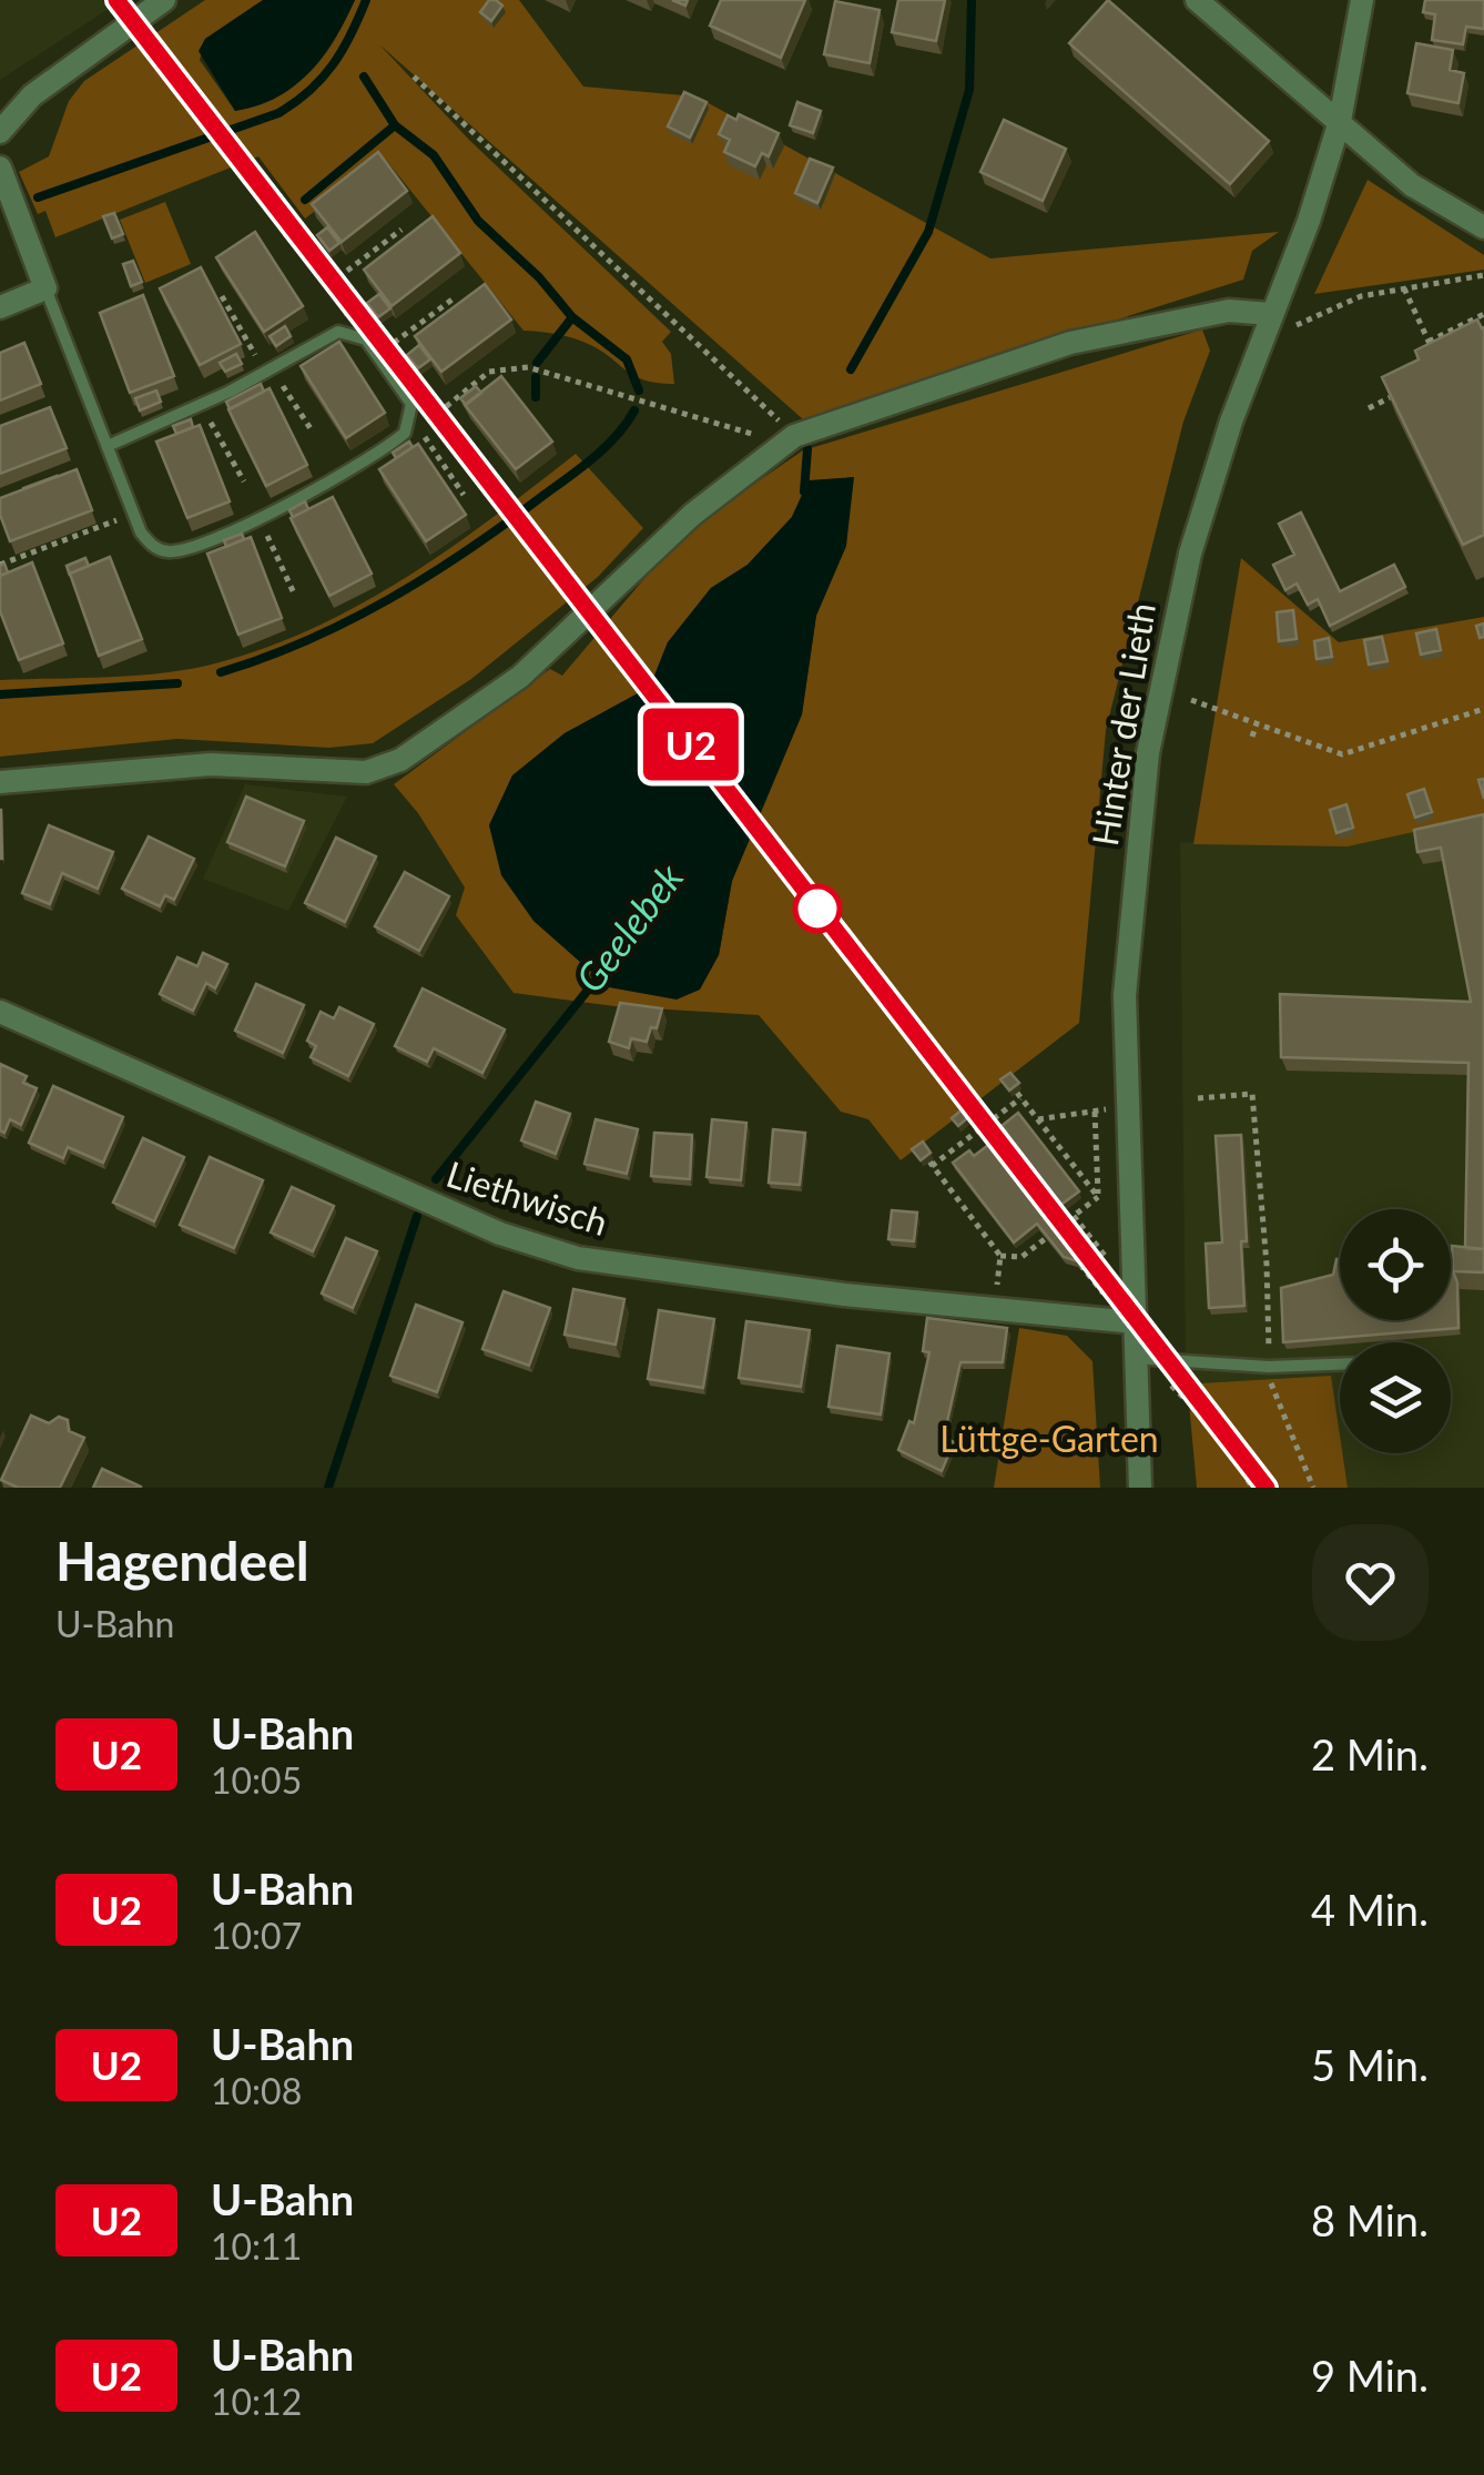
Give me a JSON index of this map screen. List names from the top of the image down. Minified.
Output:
{"streets":{"street":["Hinter der Lieth","Liethwisch"]},"crossings":[["Hinter der Lieth","Liethwisch"]],"water":["Geelebek"],"parks":["Lüttge-Garten"],"lines":["metro line U2"],"page":{"on_map":"U2","heading":["Hagendeel","U-Bahn"],"list":[{"mark":"U2","name":"U-Bahn","note":"10:05","value":"2 Min."},{"mark":"U2","name":"U-Bahn","note":"10:07","value":"4 Min."},{"mark":"U2","name":"U-Bahn","note":"10:08","value":"5 Min."},{"mark":"U2","name":"U-Bahn","note":"10:11","value":"8 Min."},{"mark":"U2","name":"U-Bahn","note":"10:12","value":"9 Min."}]}}
